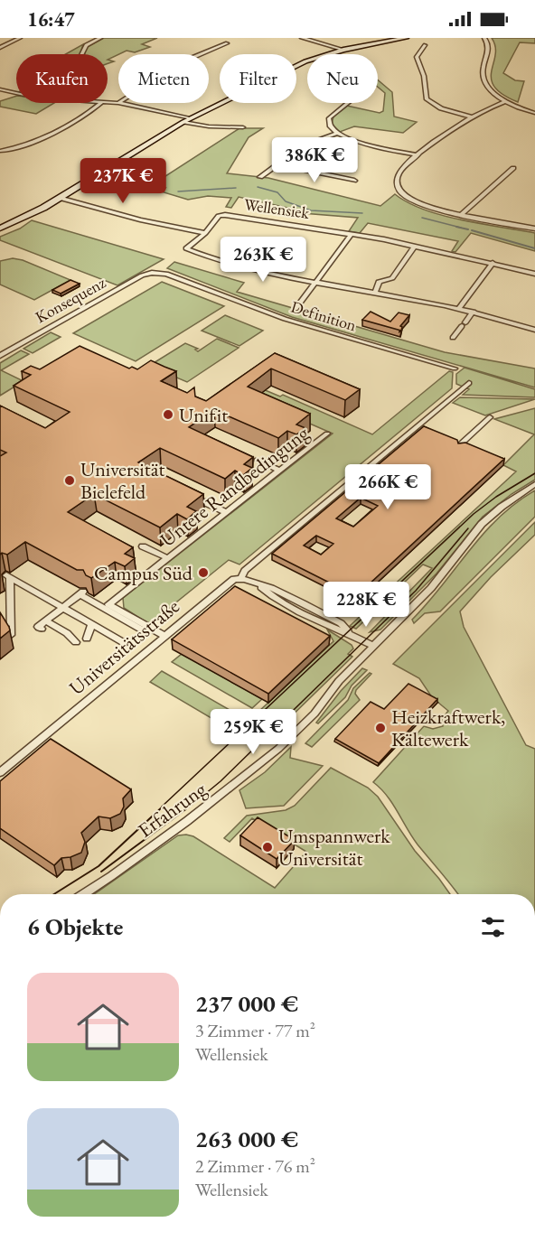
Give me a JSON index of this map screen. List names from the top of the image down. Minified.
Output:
{"streets":{"street":["Wellensiek","Konsequenz","Definition","Untere Randbedingung","Universitätsstraße","Erfahrung"]},"crossings":[["Konsequenz","Definition"]],"places":["Unifit","Universität Bielefeld","Campus Süd","Heizkraftwerk, Kältewerk","Umspannwerk Universität"],"page":{"status":"16:47","chip":["Kaufen","Mieten","Filter","Neu"],"price":["386K €","237K €","263K €","266K €","228K €","259K €"],"heading":"6 Objekte","list":[{"name":"237 000 €","note":"3 Zimmer · 77 m² · Wellensiek"},{"name":"263 000 €","note":"2 Zimmer · 76 m² · Wellensiek"}]}}
